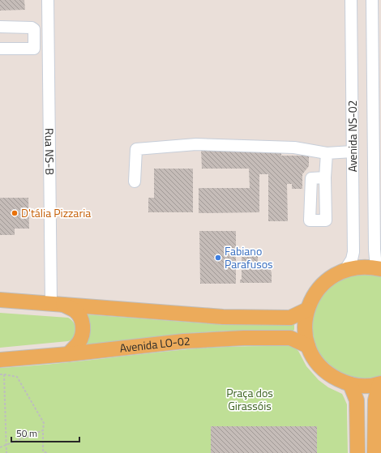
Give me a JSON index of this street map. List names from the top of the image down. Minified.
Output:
{"streets":{"main road":["Avenida NS-02","Avenida LO-02"],"street":["Rua NS-B"]},"crossings":[["Avenida NS-02","Avenida LO-02"]],"parks":["Praça dos Girassóis"],"places":["D'tália Pizzaria","Fabiano Parafusos"],"scale_bar":"50 m"}
